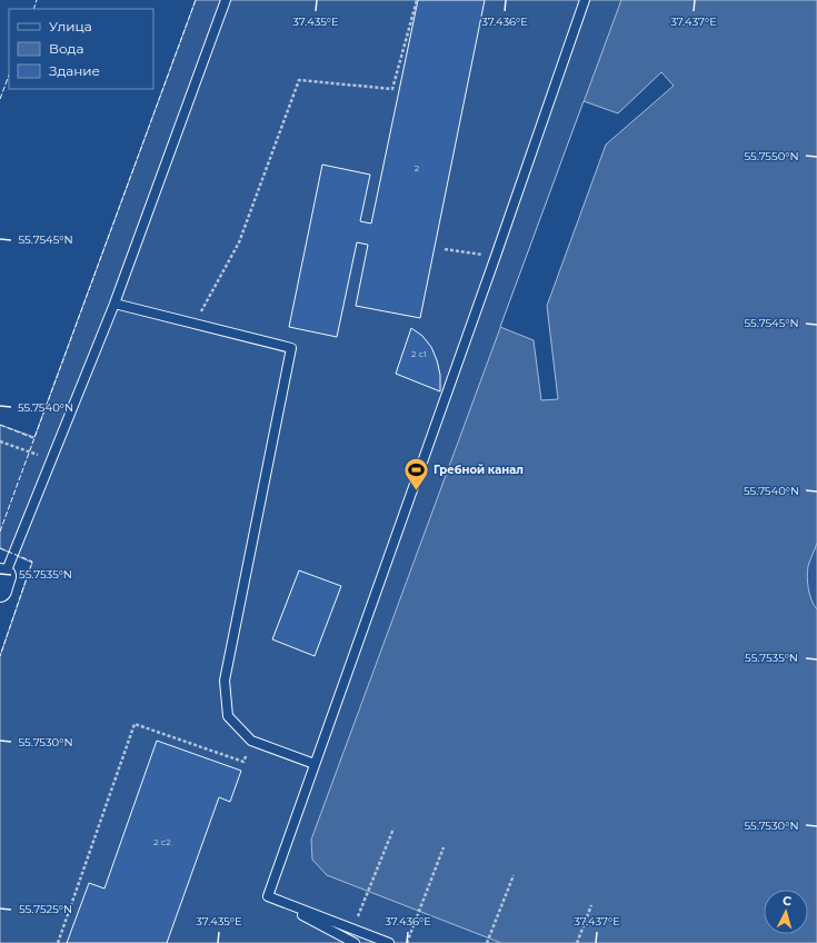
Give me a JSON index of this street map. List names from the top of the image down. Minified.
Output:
{"places":{"sports":["Гребной канал"]},"house_numbers":["2","2 с1","2 с2"],"legend":["Улица","Вода","Здание"],"north":"top","coordinates":["37.435°E","37.436°E","37.437°E","55.7550°N","55.7545°N","55.7540°N","55.7535°N","55.7530°N","55.7525°N"]}
